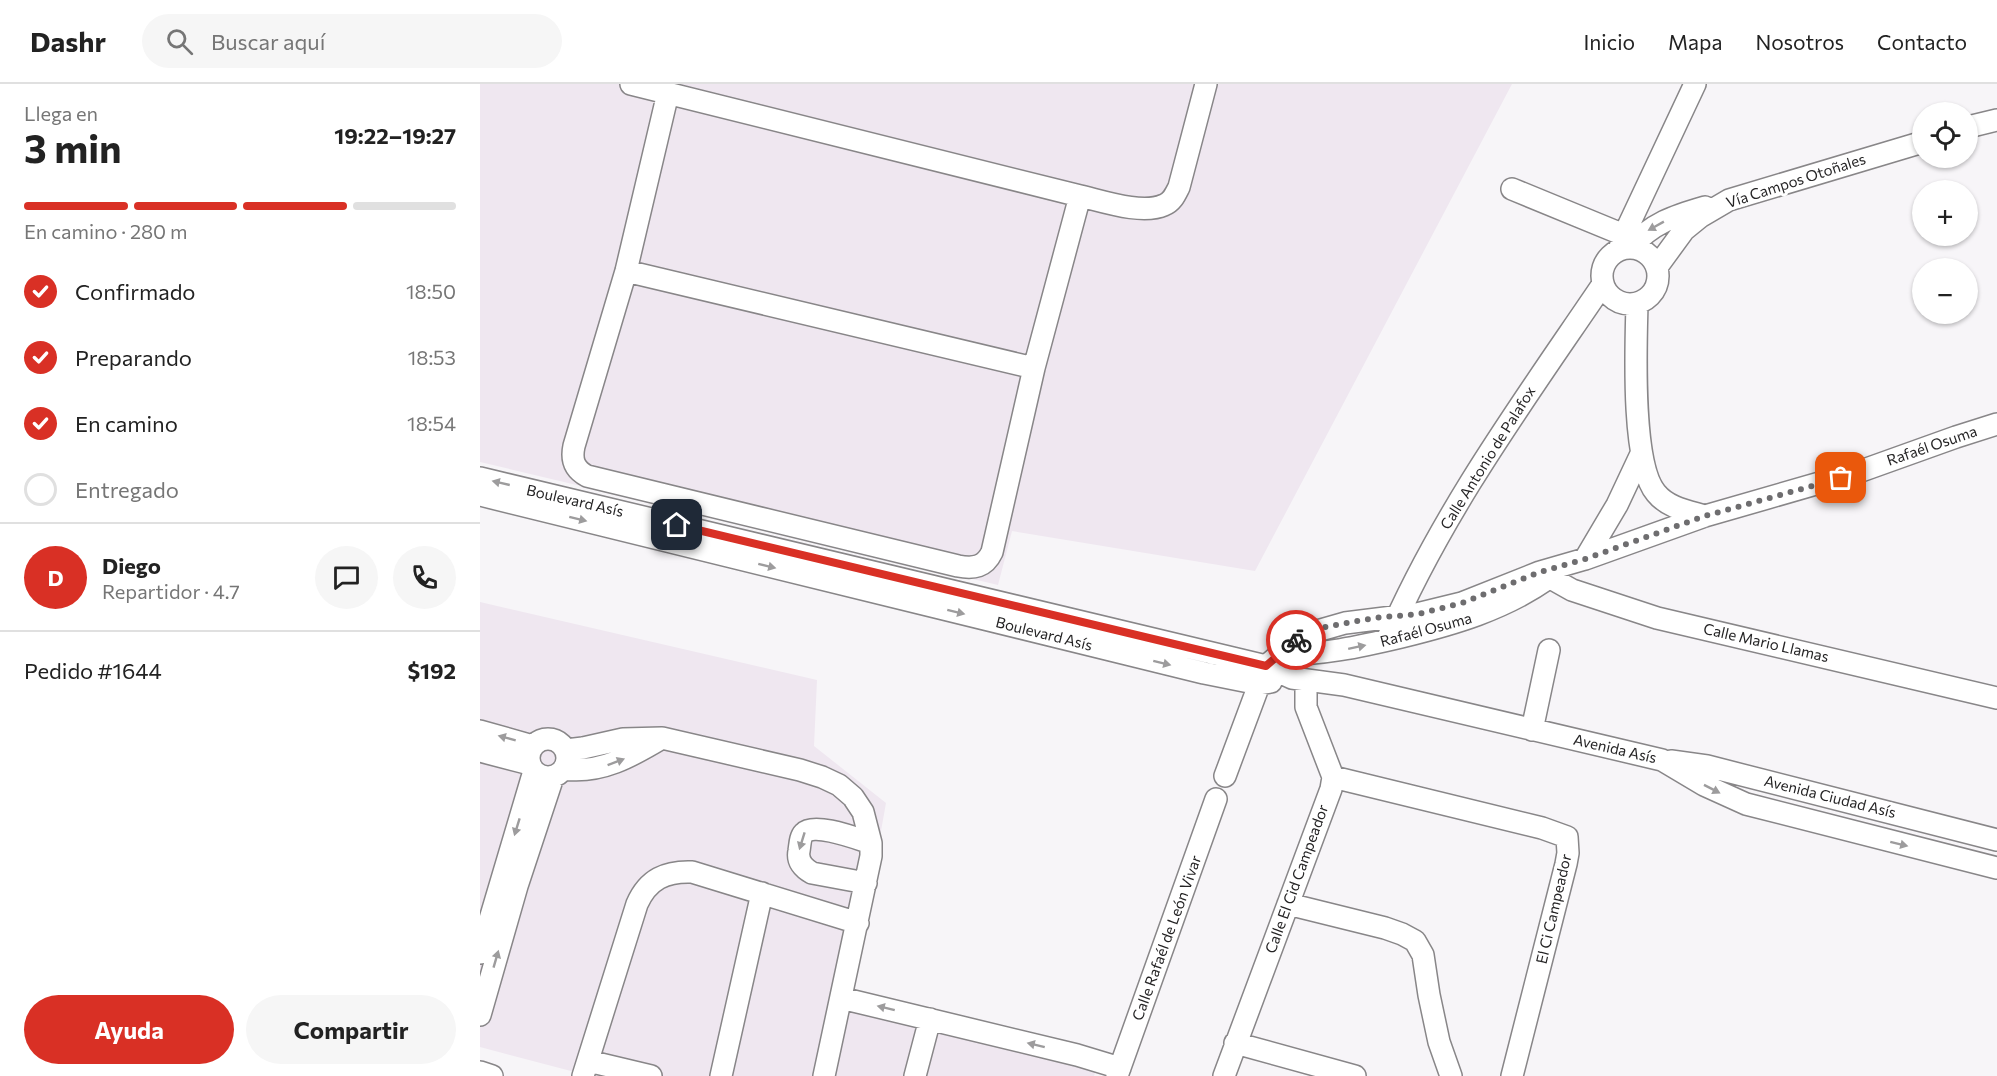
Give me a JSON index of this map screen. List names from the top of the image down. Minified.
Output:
{"streets":{"street":["Vía Campos Otoñales","Rafaél Osuma","Calle Antonio de Palafox","Boulevard Asís","Calle Mario Llamas","Avenida Asís","Avenida Ciudad Asís","Calle El Cid Campeador","El Ci Campeador","Calle Rafaél de León Vivar"]},"crossings":[["Vía Campos Otoñales","Calle Antonio de Palafox"],["Rafaél Osuma","Calle Antonio de Palafox"],["Rafaél Osuma","Boulevard Asís"],["Rafaél Osuma","Calle Mario Llamas"],["Rafaél Osuma","Avenida Asís"],["Boulevard Asís","Avenida Asís"],["Avenida Asís","Avenida Ciudad Asís"],["Calle El Cid Campeador","El Ci Campeador"]],"one_way":["Avenida Asís"],"page":{"header":"Dashr","search":"Buscar aquí","nav":["Inicio","Mapa","Nosotros","Contacto"],"heading":["3 min","Llega en","19:22–19:27"],"panel":["Diego","Repartidor · 4.7","Pedido #1644","$192"],"map_buttons":["+","−"],"bar":"En camino · 280 m","list":[["Confirmado","18:50"],["Preparando","18:53"],["En camino","18:54"],"Entregado"],"round":"D","buttons":["Ayuda","Compartir"]}}
